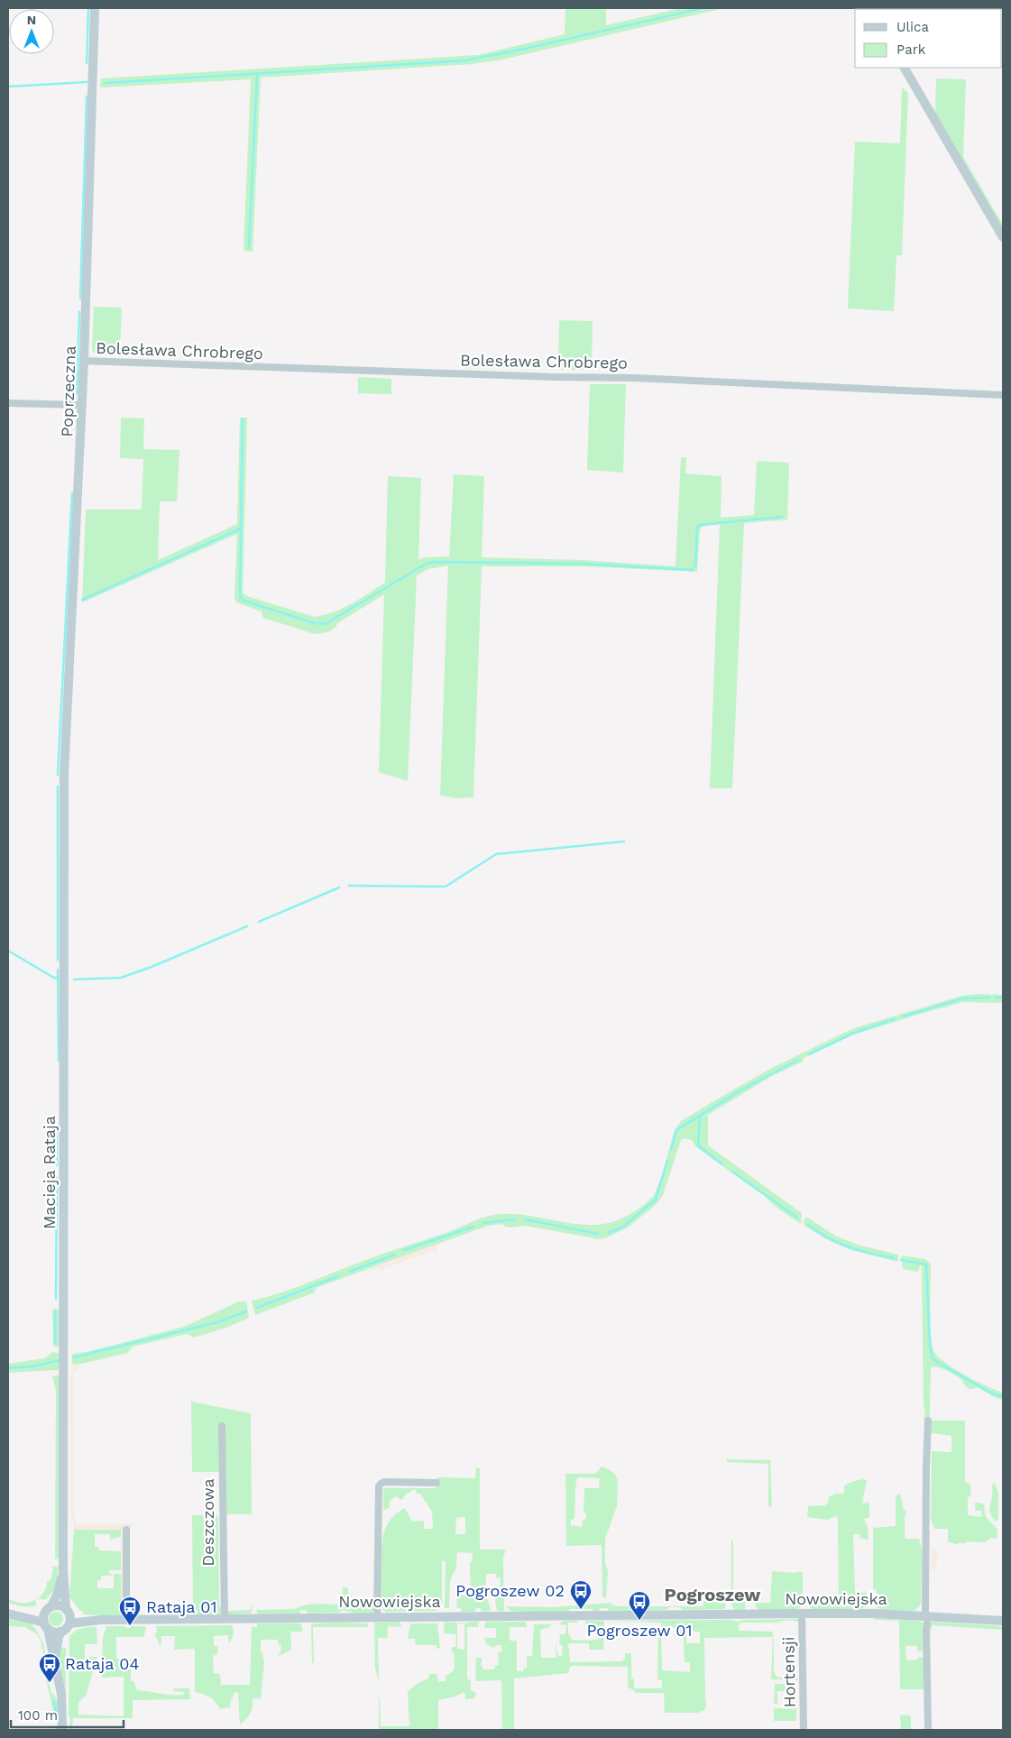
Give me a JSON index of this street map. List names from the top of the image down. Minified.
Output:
{"streets":{"street":["Bolesława Chrobrego","Poprzeczna","Macieja Rataja","Deszczowa","Nowowiejska","Hortensji"]},"crossings":[["Bolesława Chrobrego","Poprzeczna"],["Poprzeczna","Macieja Rataja"],["Macieja Rataja","Nowowiejska"],["Deszczowa","Nowowiejska"],["Nowowiejska","Hortensji"]],"districts":["Pogroszew"],"places":{"bus stop":["Pogroszew 02","Pogroszew 01","Rataja 01","Rataja 04"]},"legend":["Ulica","Park"],"scale_bar":"100 m","north":"top"}
